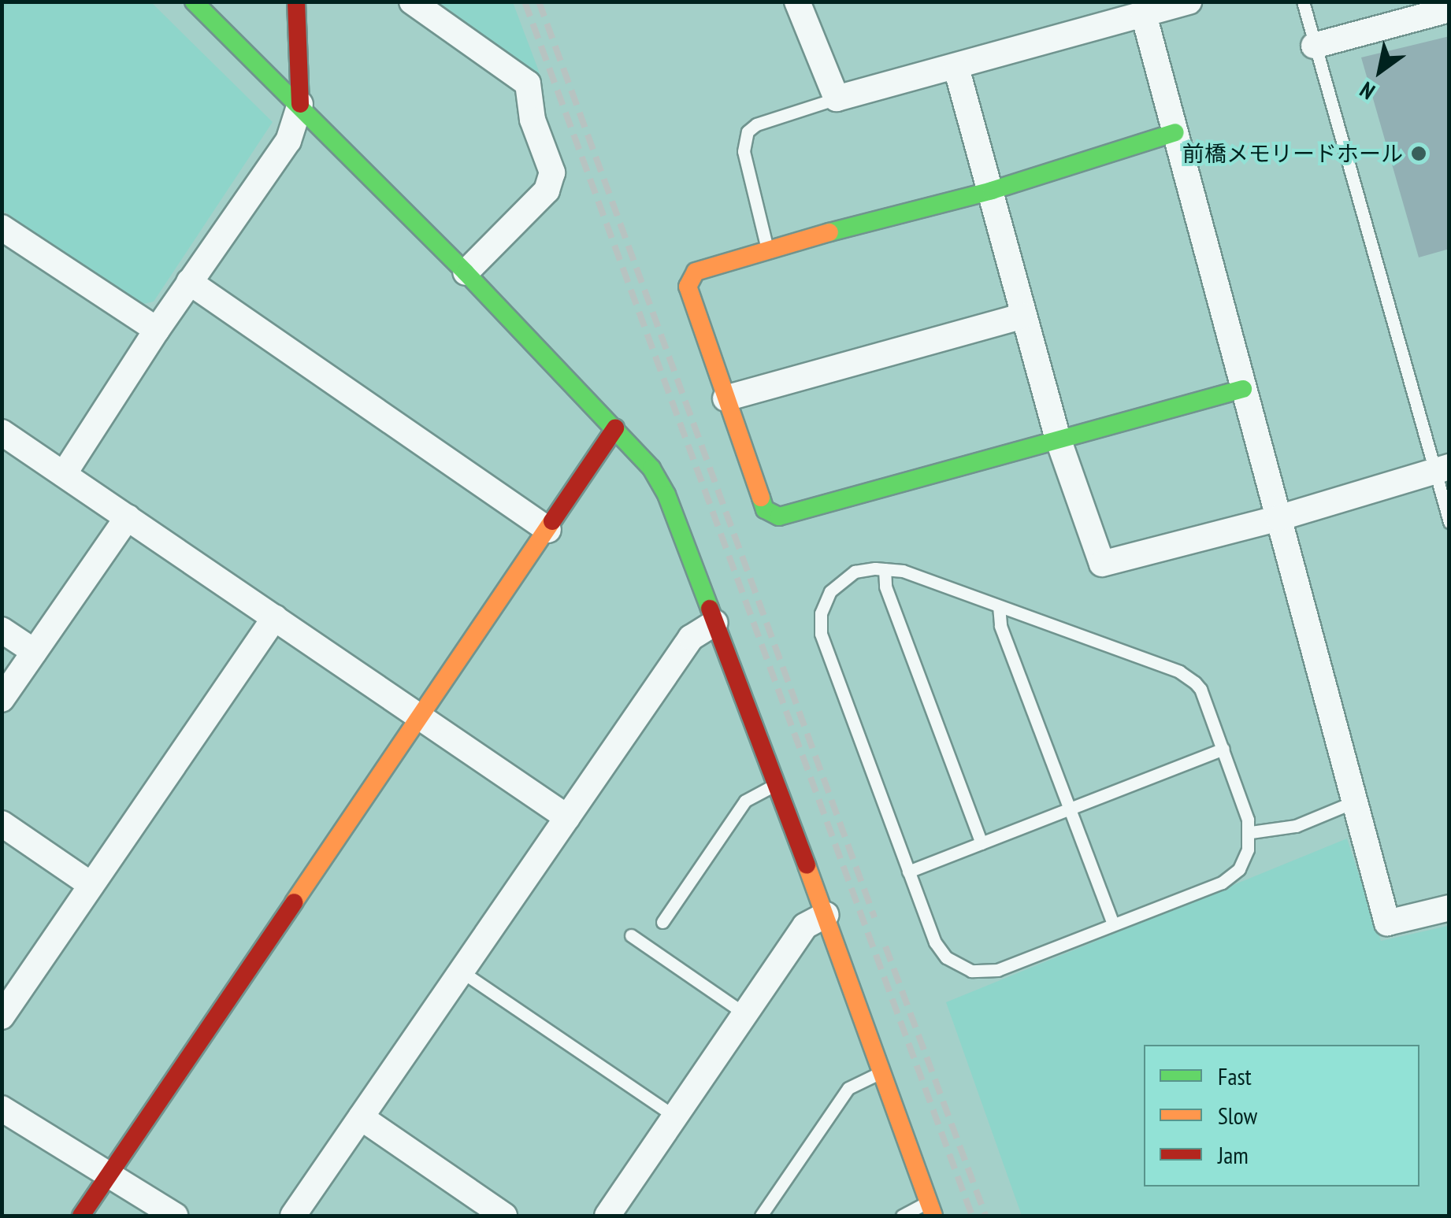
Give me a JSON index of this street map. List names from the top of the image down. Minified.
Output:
{"places":["前橋メモリードホール"],"legend":["Fast","Slow","Jam"],"north":"bottom left"}
